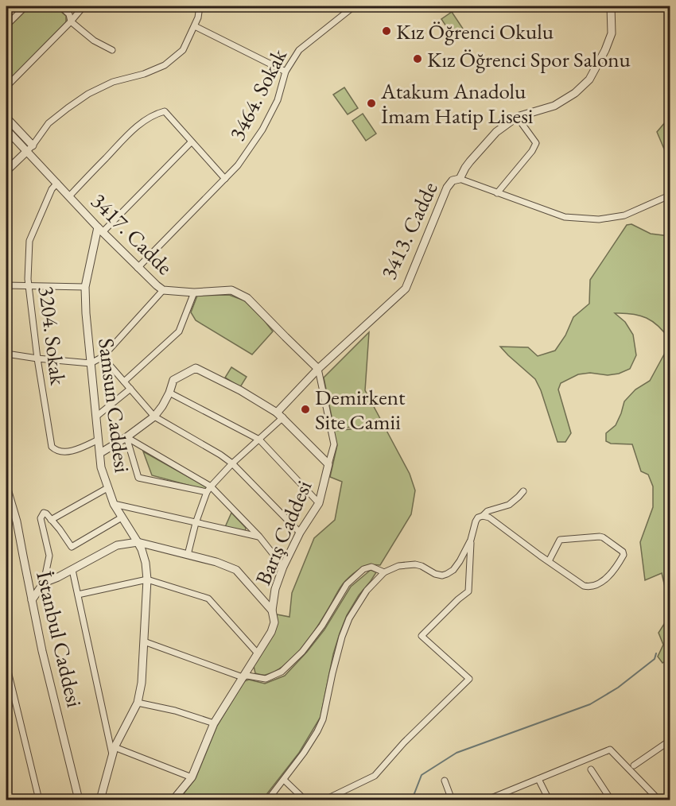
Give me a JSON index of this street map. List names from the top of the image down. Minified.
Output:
{"streets":{"street":["3464. Sokak","3413. Cadde","3417. Cadde","3204. Sokak","Samsun Caddesi","Barış Caddesi","İstanbul Caddesi"]},"crossings":[["3464. Sokak","3417. Cadde"],["3413. Cadde","3417. Cadde"],["3413. Cadde","Barış Caddesi"],["3417. Cadde","3204. Sokak"],["3417. Cadde","Samsun Caddesi"],["3204. Sokak","Samsun Caddesi"],["Samsun Caddesi","Barış Caddesi"]],"places":["Kız Öğrenci Okulu","Kız Öğrenci Spor Salonu","Atakum Anadolu İmam Hatip Lisesi","Demirkent Site Camii"]}
